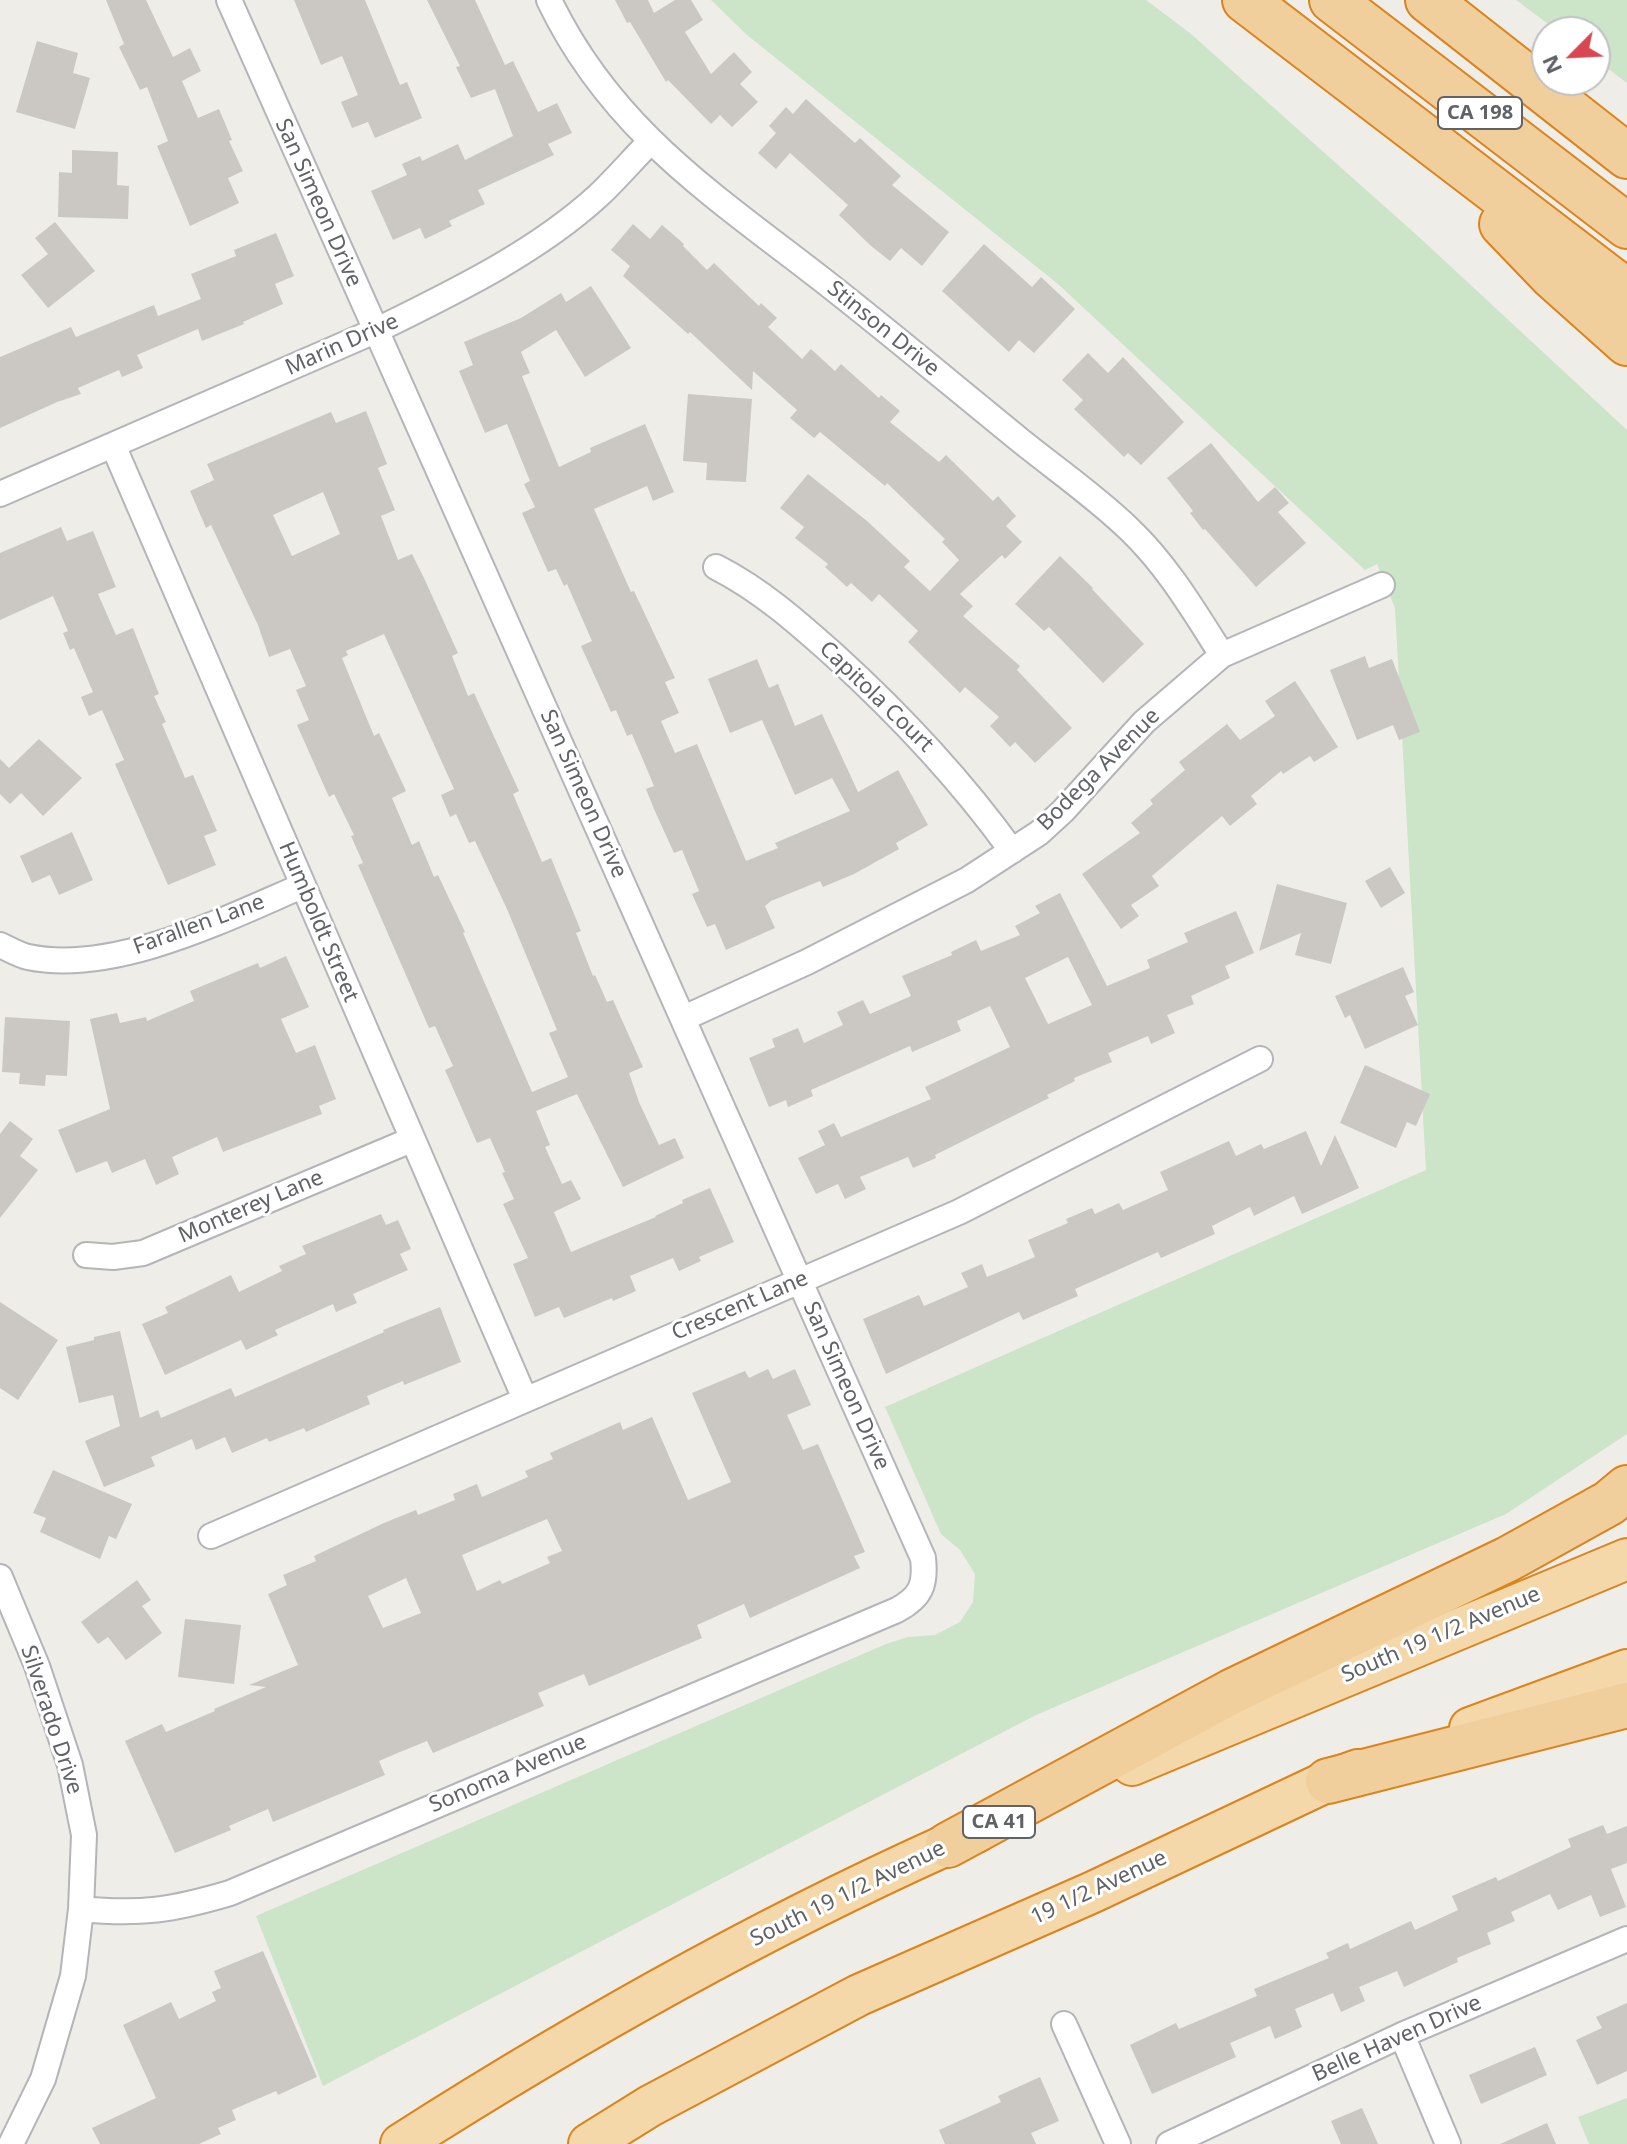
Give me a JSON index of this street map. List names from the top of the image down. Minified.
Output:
{"streets":{"highway":["CA 198","South 19 1/2 Avenue","CA 41","19 1/2 Avenue"],"street":["San Simeon Drive","Stinson Drive","Marin Drive","Capitola Court","Bodega Avenue","Humboldt Street","Farallen Lane","Monterey Lane","Crescent Lane","Silverado Drive","Sonoma Avenue","Belle Haven Drive"]},"crossings":[["San Simeon Drive","Marin Drive"],["San Simeon Drive","Bodega Avenue"],["San Simeon Drive","Crescent Lane"],["San Simeon Drive","Sonoma Avenue"],["Stinson Drive","Marin Drive"],["Stinson Drive","Bodega Avenue"],["Marin Drive","Humboldt Street"],["Capitola Court","Bodega Avenue"],["Humboldt Street","Farallen Lane"],["Humboldt Street","Monterey Lane"],["Humboldt Street","Crescent Lane"],["Silverado Drive","Sonoma Avenue"]],"north":"bottom left"}
